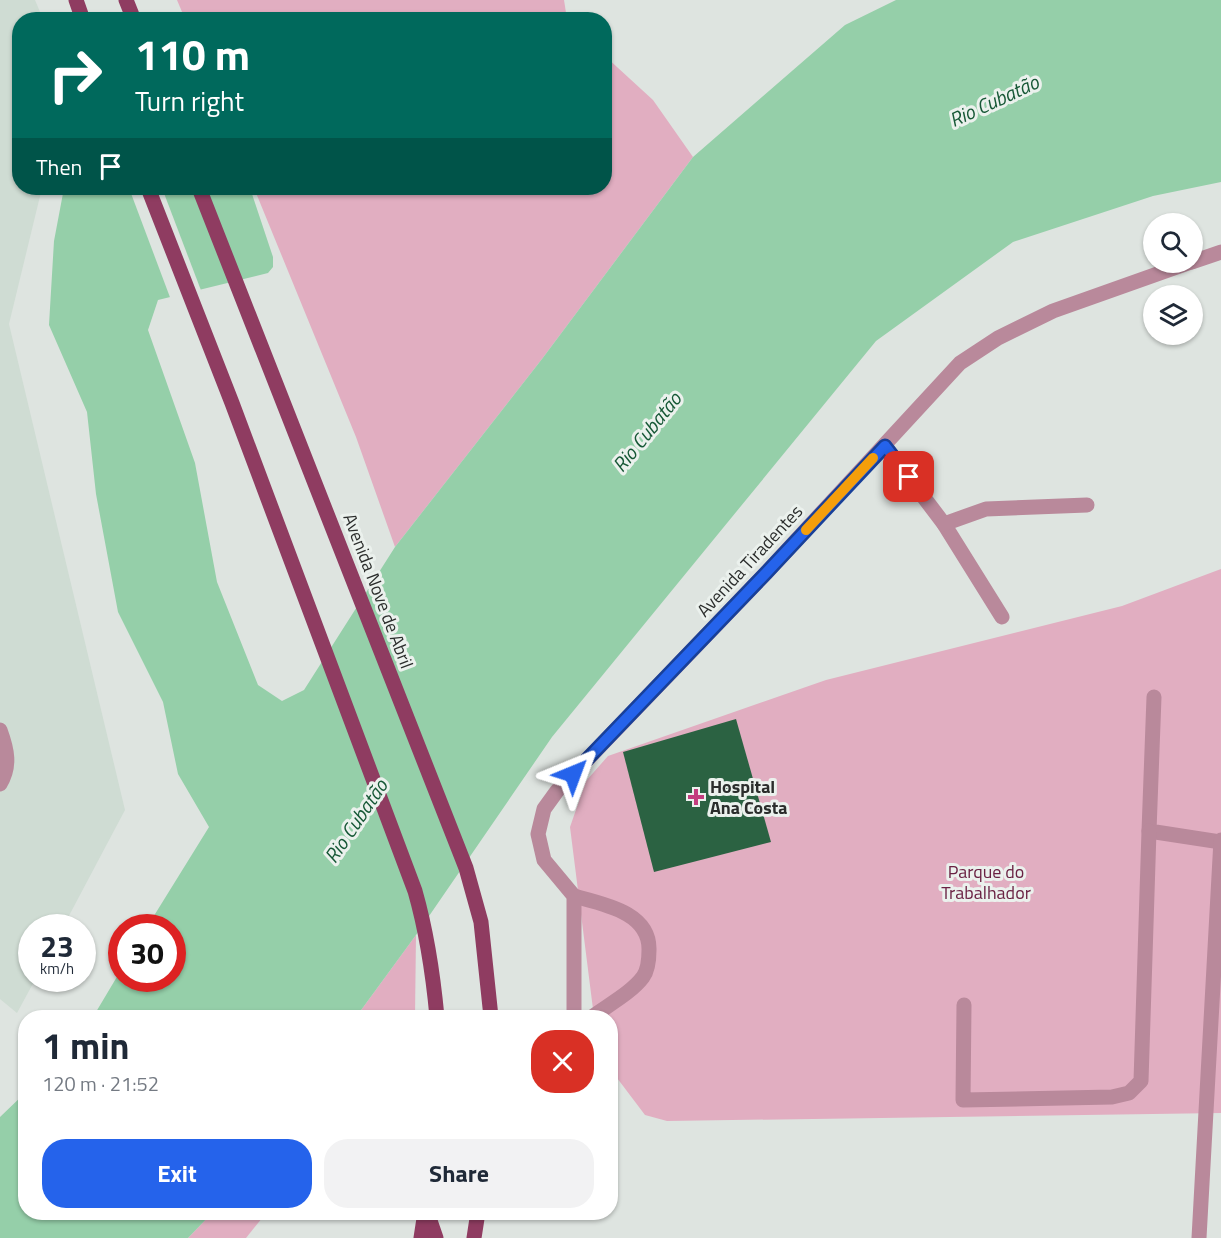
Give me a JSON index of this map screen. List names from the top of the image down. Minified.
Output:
{"streets":{"main road":["Avenida Nove de Abril"],"street":["Avenida Tiradentes"]},"water":["Rio Cubatão"],"parks":["Parque do Trabalhador"],"places":{"health":["Hospital Ana Costa"]},"page":{"turn":["110 m","Turn right"],"then":"Then","speed":"23 km/h","limit":"30","heading":["1 min","120 m · 21:52"],"buttons":["Exit","Share"]}}
